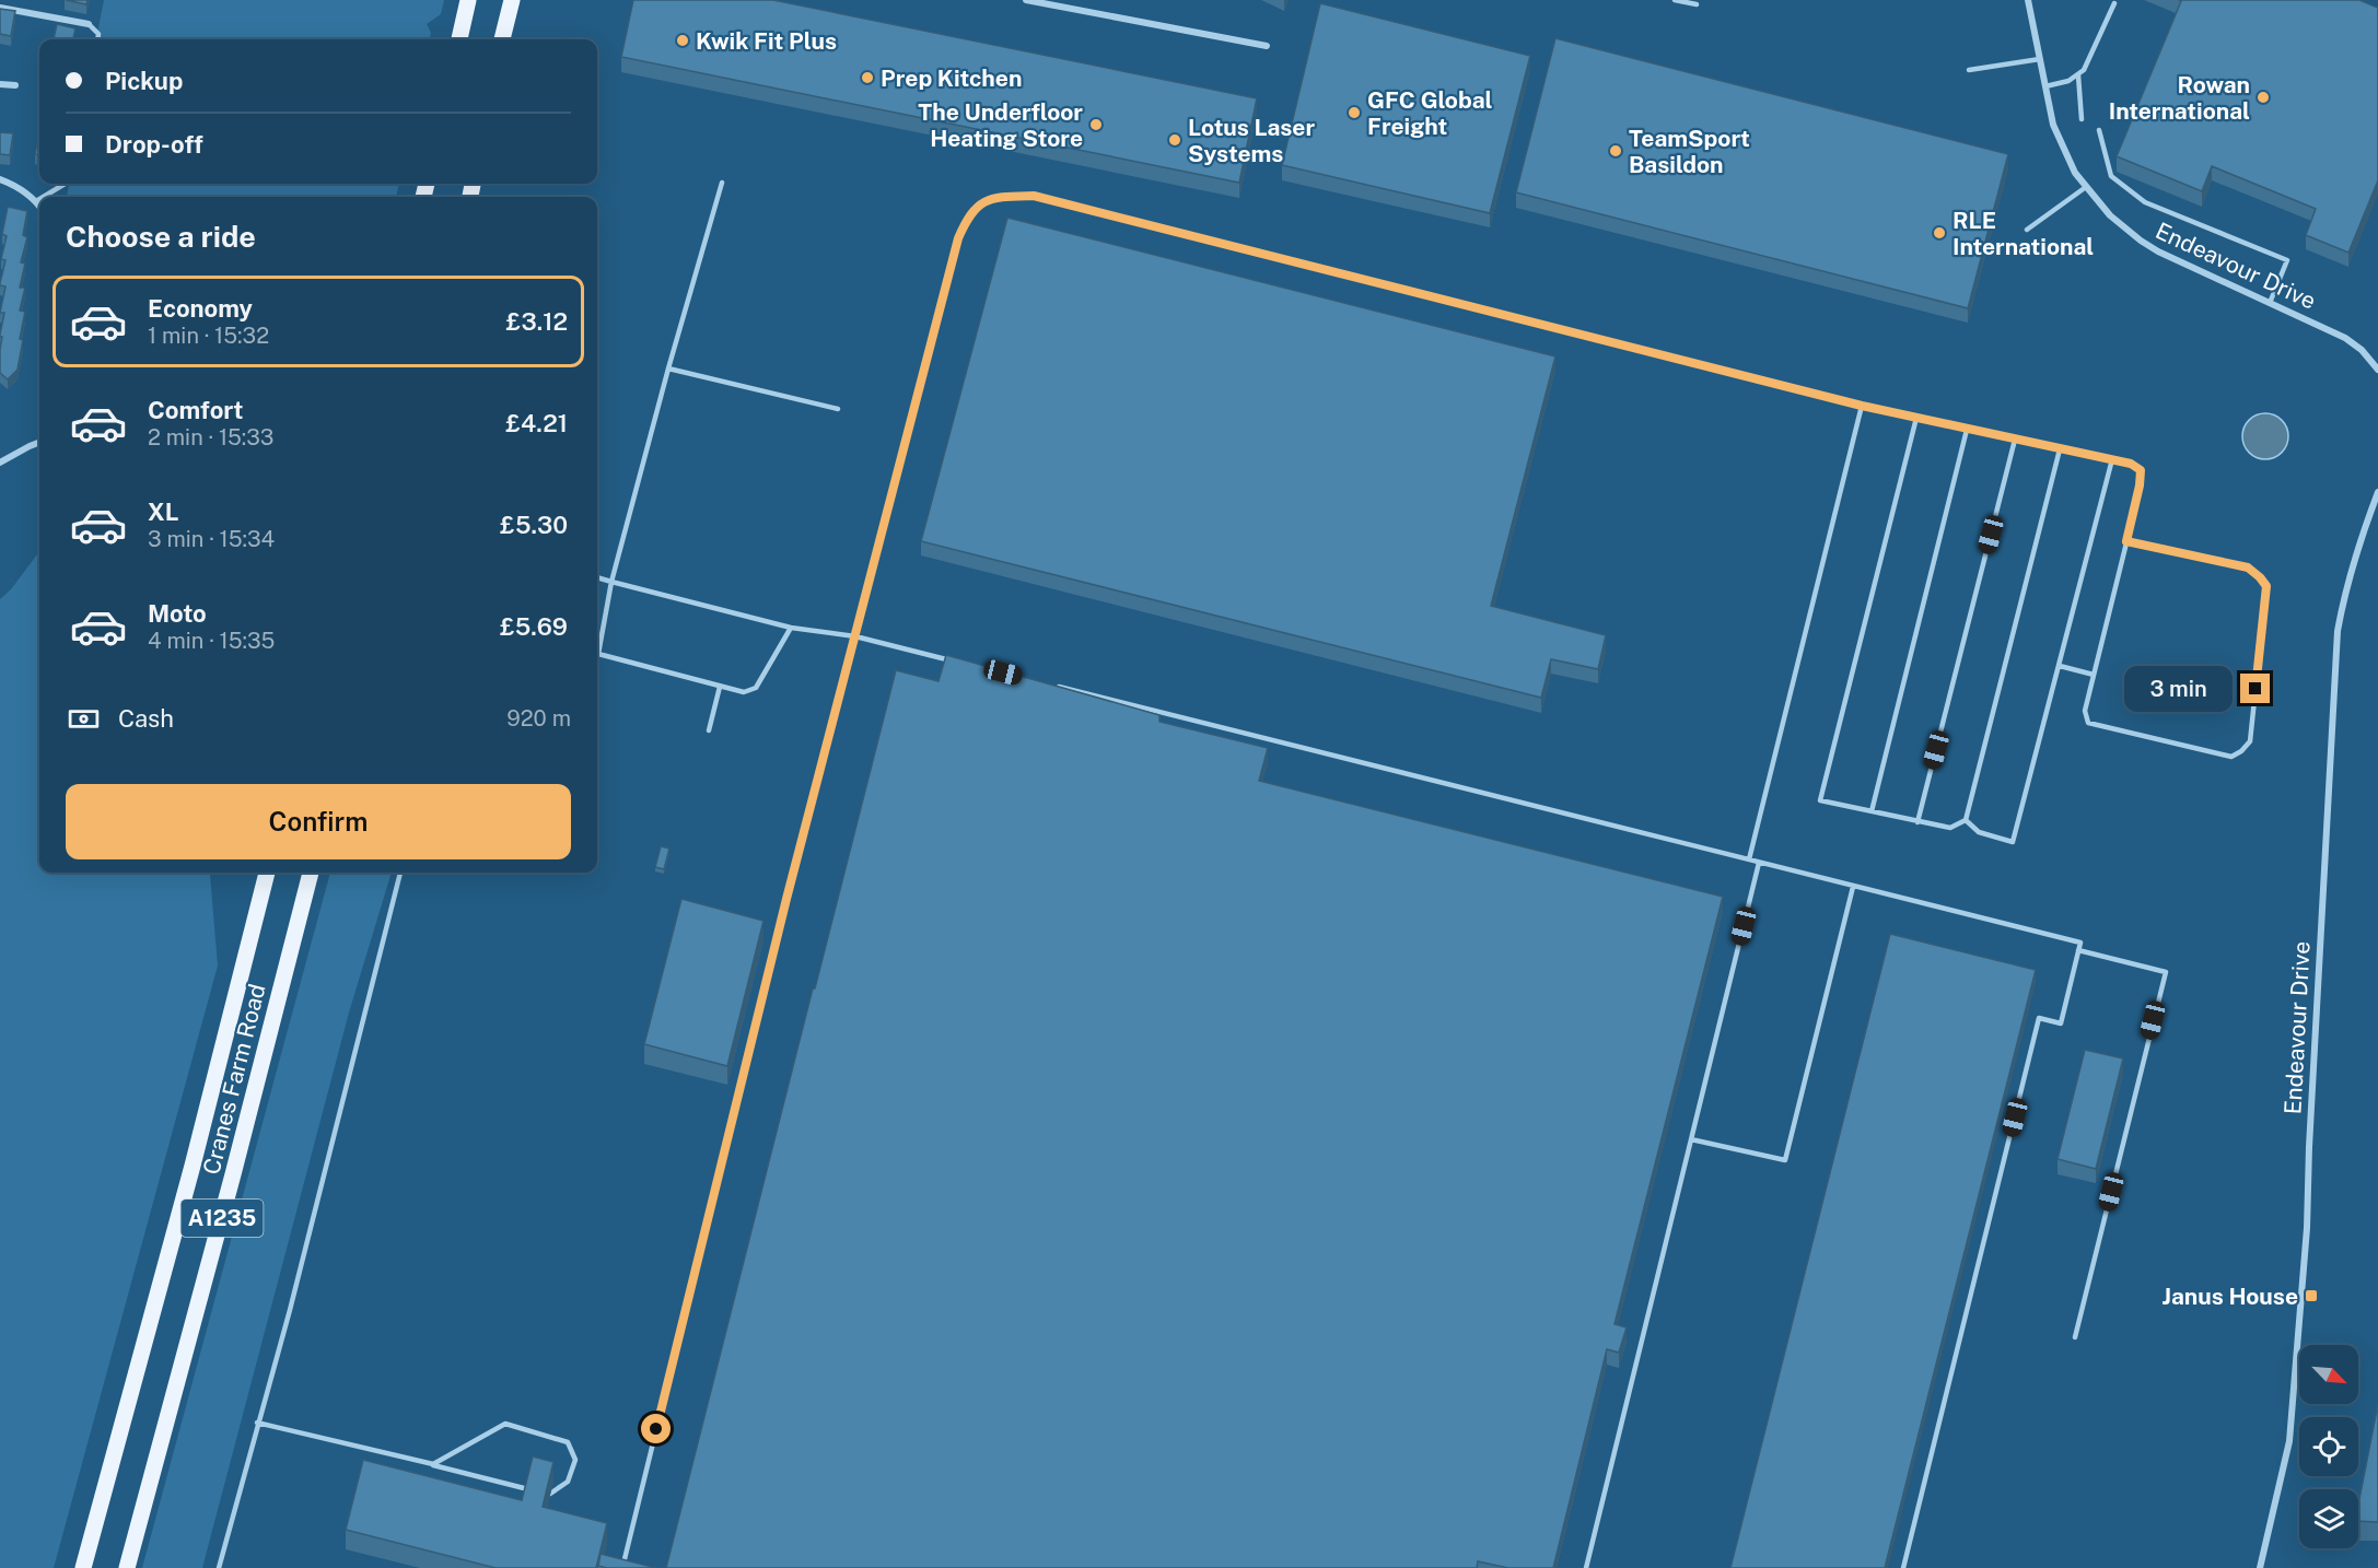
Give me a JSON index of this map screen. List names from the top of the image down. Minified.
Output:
{"streets":{"main road":["Cranes Farm Road","A1235"],"street":["Endeavour Drive"]},"places":{"other":["Kwik Fit Plus","Prep Kitchen","Rowan International","GFC Global Freight","The Underfloor Heating Store","Lotus Laser Systems","TeamSport Basildon","RLE International"],"transit":["Janus House"]},"north":"bottom right","page":{"banner":["Pickup","Drop-off"],"heading":"Choose a ride","list":[{"name":"Economy","note":"1 min · 15:32","value":"£3.12"},{"name":"Comfort","note":"2 min · 15:33","value":"£4.21"},{"name":"XL","note":"3 min · 15:34","value":"£5.30"},{"name":"Moto","note":"4 min · 15:35","value":"£5.69"}],"bubble":"3 min","pay":["Cash","920 m"],"buttons":"Confirm"}}
